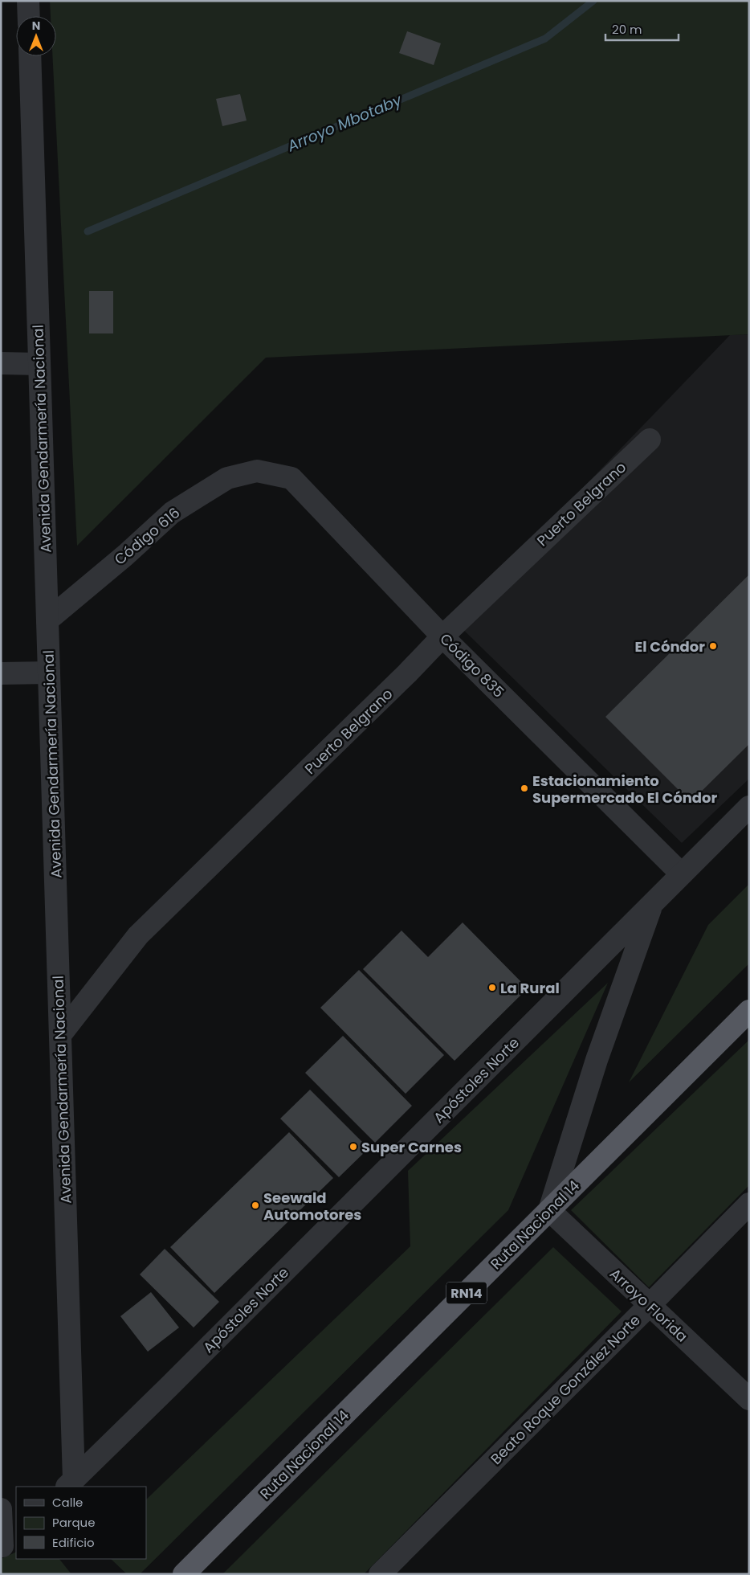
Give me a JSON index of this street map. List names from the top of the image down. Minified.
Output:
{"streets":{"highway":["Ruta Nacional 14","RN14"],"street":["Avenida Gendarmería Nacional","Puerto Belgrano","Código 616","Código 835","Apóstoles Norte","Arroyo Florida","Beato Roque González Norte"]},"crossings":[["Avenida Gendarmería Nacional","Puerto Belgrano"],["Avenida Gendarmería Nacional","Código 616"],["Avenida Gendarmería Nacional","Apóstoles Norte"],["Puerto Belgrano","Código 835"],["Código 616","Código 835"],["Código 835","Apóstoles Norte"],["Ruta Nacional 14","Arroyo Florida"],["Arroyo Florida","Beato Roque González Norte"]],"water":["Arroyo Mbotaby"],"places":["El Cóndor","Estacionamiento Supermercado El Cóndor","La Rural","Super Carnes","Seewald Automotores"],"legend":["Calle","Parque","Edificio"],"scale_bar":"20 m","north":"top"}
